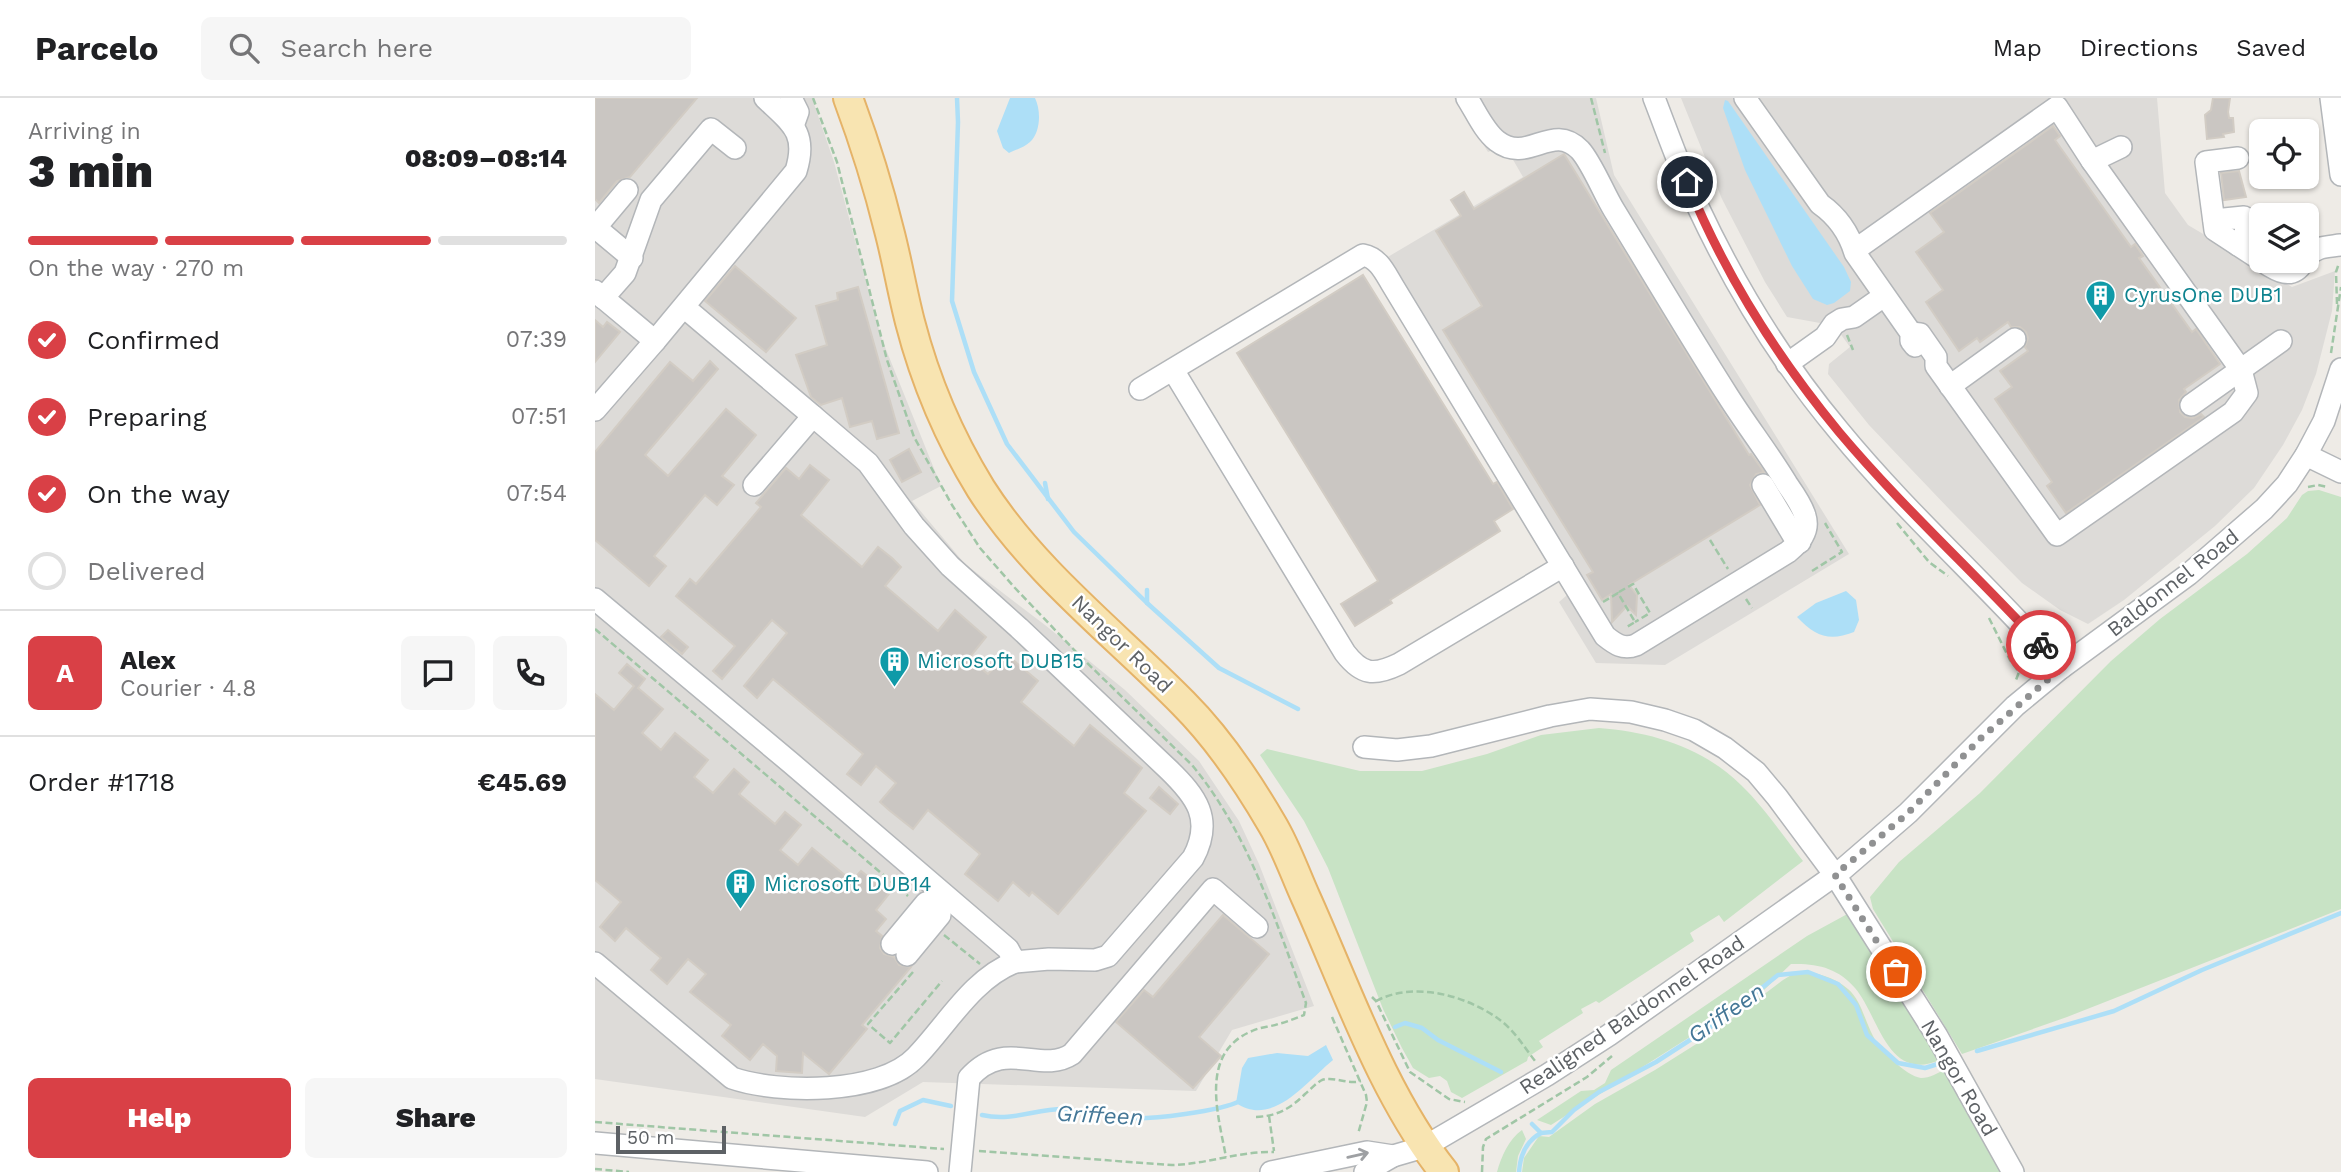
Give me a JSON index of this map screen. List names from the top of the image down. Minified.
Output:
{"streets":{"main road":["Nangor Road"],"street":["Baldonnel Road","Realigned Baldonnel Road"]},"crossings":[["Baldonnel Road","Nangor Road"],["Baldonnel Road","Realigned Baldonnel Road"],["Nangor Road","Realigned Baldonnel Road"]],"water":["Griffeen"],"places":{"building":["CyrusOne DUB1","Microsoft DUB15","Microsoft DUB14"]},"scale_bar":"50 m","page":{"header":"Parcelo","search":"Search here","nav":["Map","Directions","Saved"],"heading":["3 min","Arriving in","08:09–08:14"],"panel":["Alex","Courier · 4.8","Order #1718","€45.69"],"bar":"On the way · 270 m","list":[["Confirmed","07:39"],["Preparing","07:51"],["On the way","07:54"],"Delivered"],"round":"A","buttons":["Help","Share"],"scale":"50 m"}}
